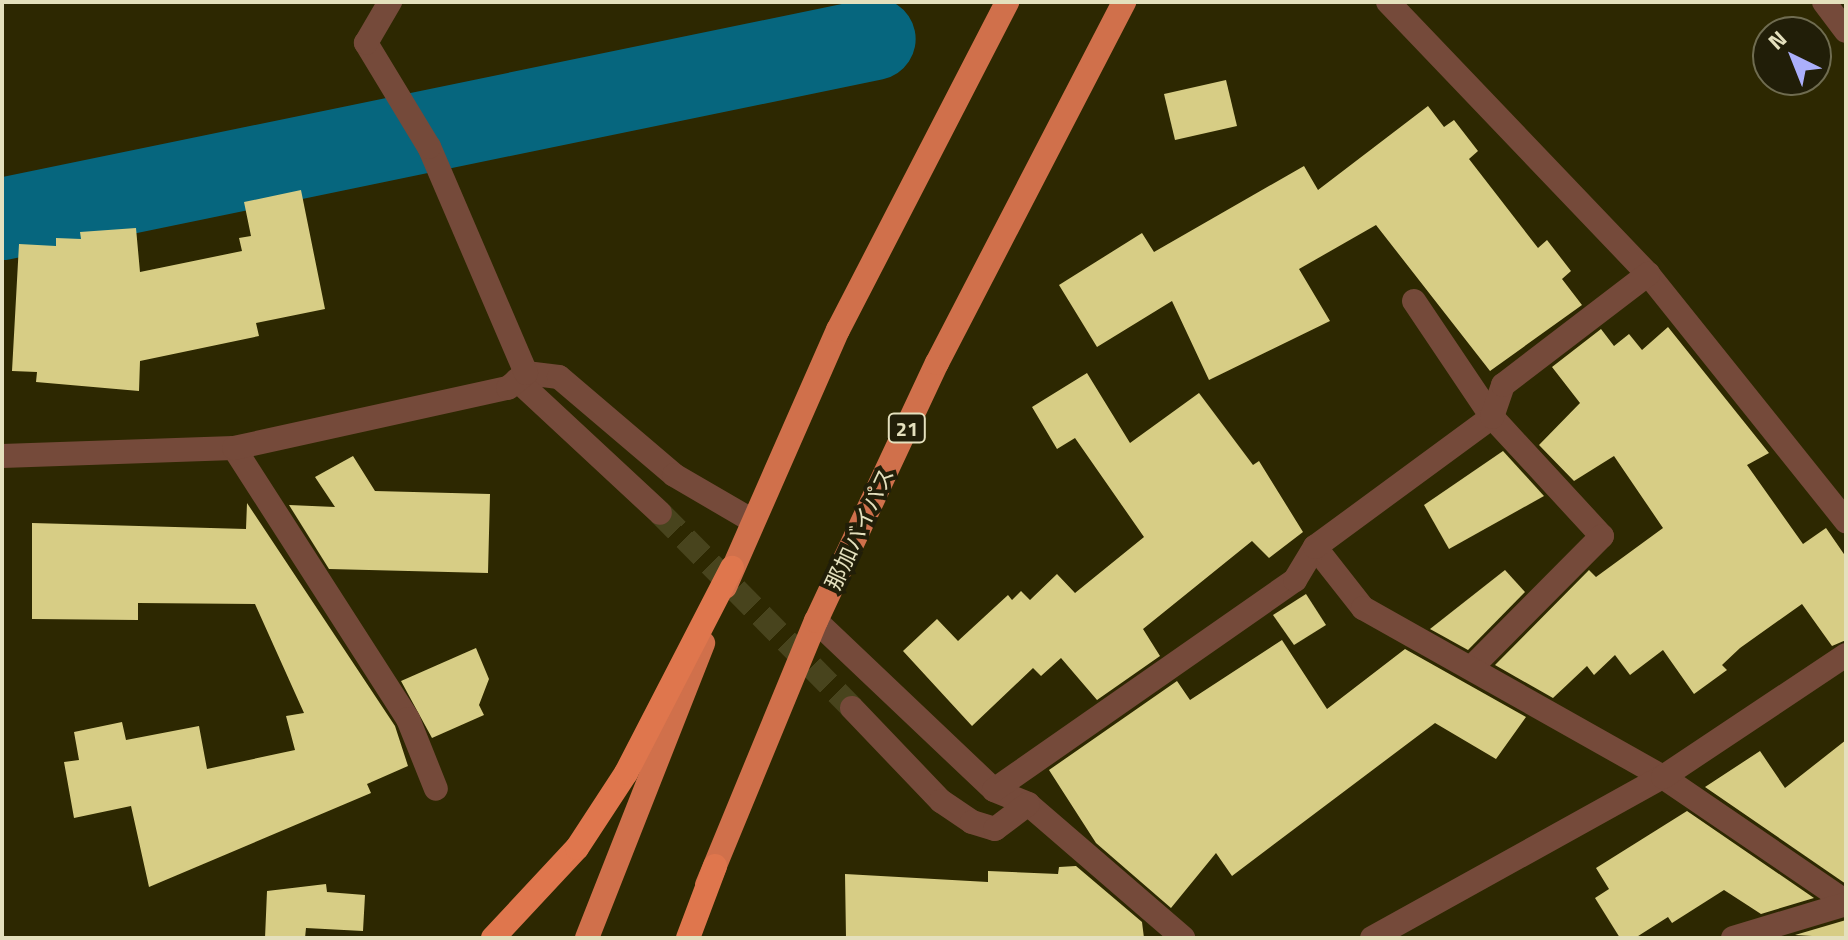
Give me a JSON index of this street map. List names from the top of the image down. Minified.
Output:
{"streets":{"highway":["21","那加バイパス"]},"north":"top left"}
